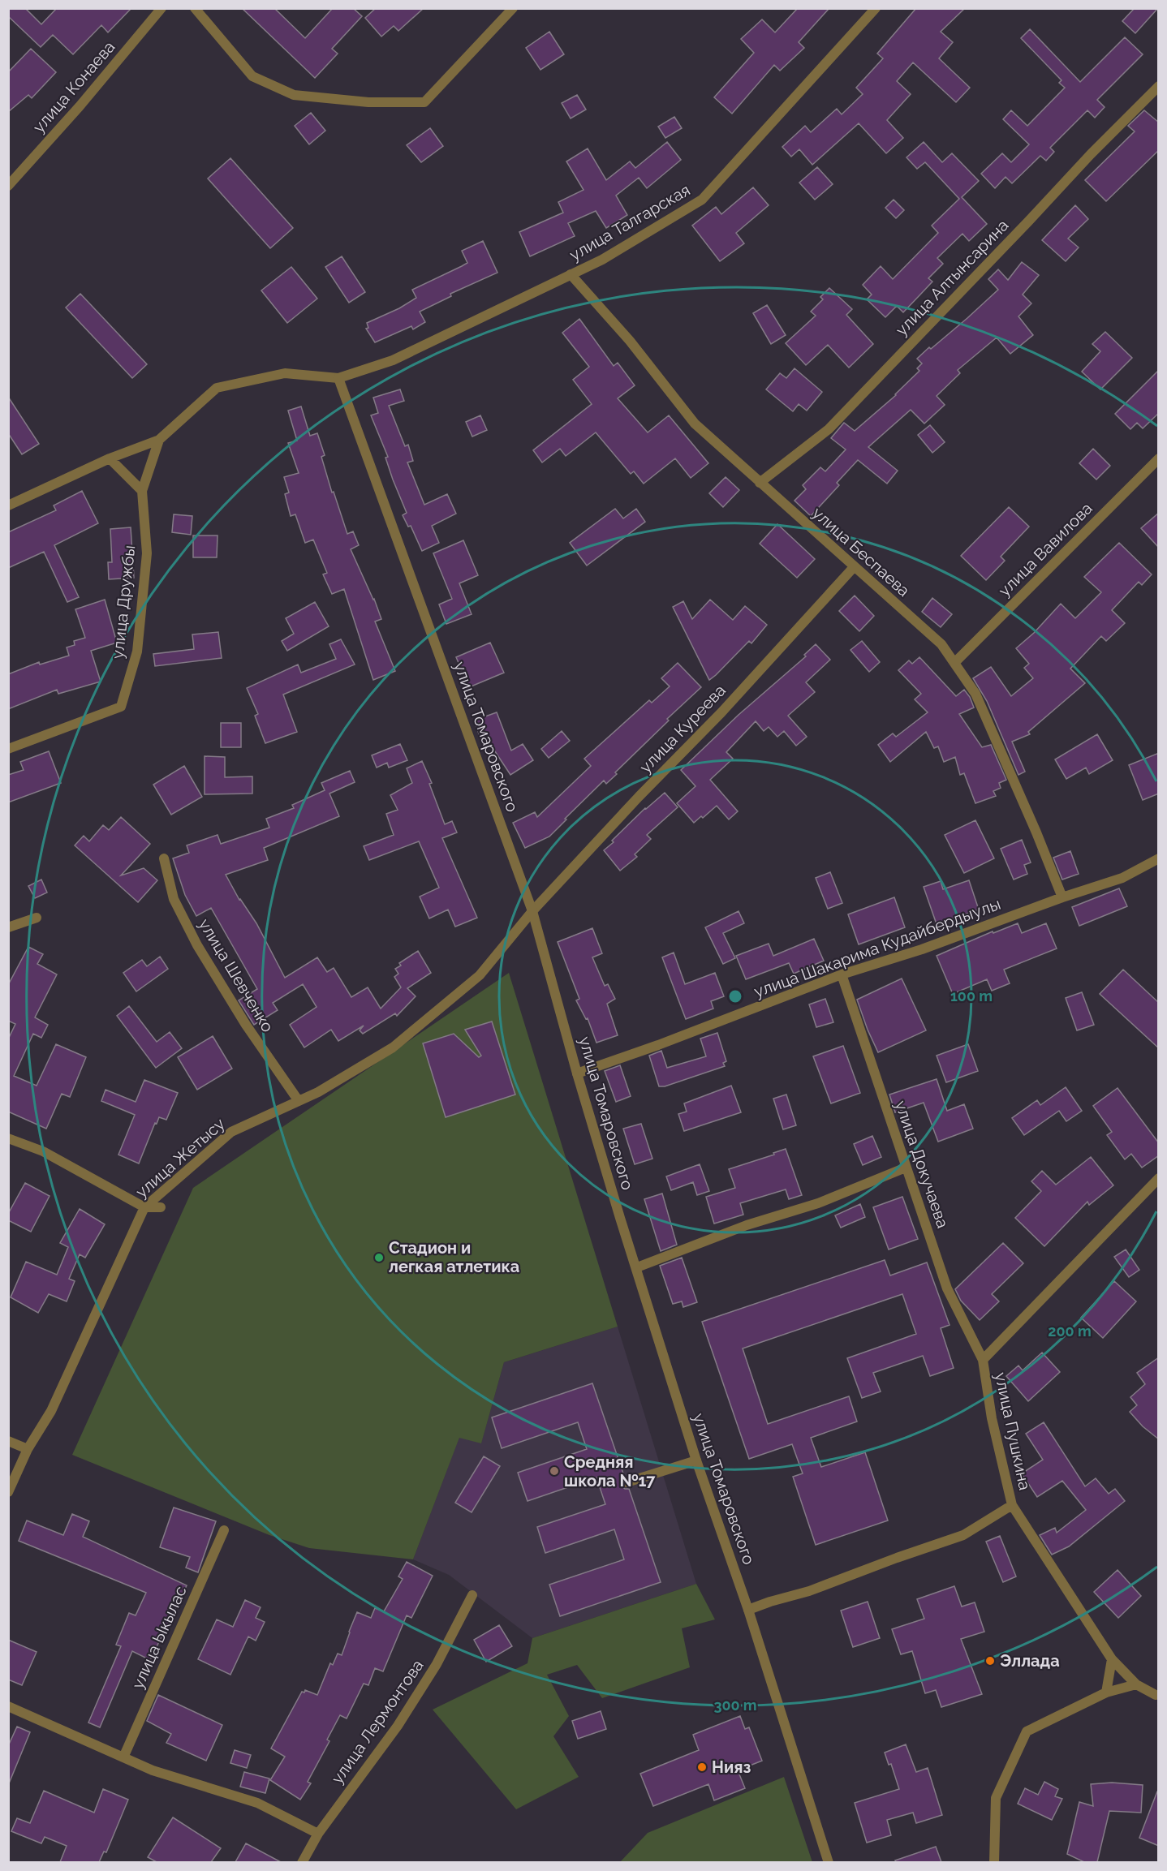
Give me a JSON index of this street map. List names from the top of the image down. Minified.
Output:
{"streets":{"street":["улица Конаева","улица Талгарская","улица Алтынсарина","улица Вавилова","улица Беспаева","улица Дружбы","улица Куреева","улица Томаровского","улица Шакарима Кудайбердыулы","улица Шевченко","улица Жетысу","улица Докучаева","улица Пушкина","улица Ыкылас","улица Лермонтова"]},"crossings":[["улица Талгарская","улица Беспаева"],["улица Талгарская","улица Томаровского"],["улица Алтынсарина","улица Беспаева"],["улица Вавилова","улица Беспаева"],["улица Беспаева","улица Куреева"],["улица Беспаева","улица Шакарима Кудайбердыулы"],["улица Куреева","улица Томаровского"],["улица Куреева","улица Жетысу"],["улица Томаровского","улица Шакарима Кудайбердыулы"],["улица Томаровского","улица Жетысу"],["улица Томаровского","улица Пушкина"],["улица Шакарима Кудайбердыулы","улица Докучаева"],["улица Шевченко","улица Жетысу"],["улица Докучаева","улица Пушкина"]],"places":["Стадион и легкая атлетика","Средняя школа №17","Эллада","Нияз"],"rings":["100 m","200 m","300 m"]}
